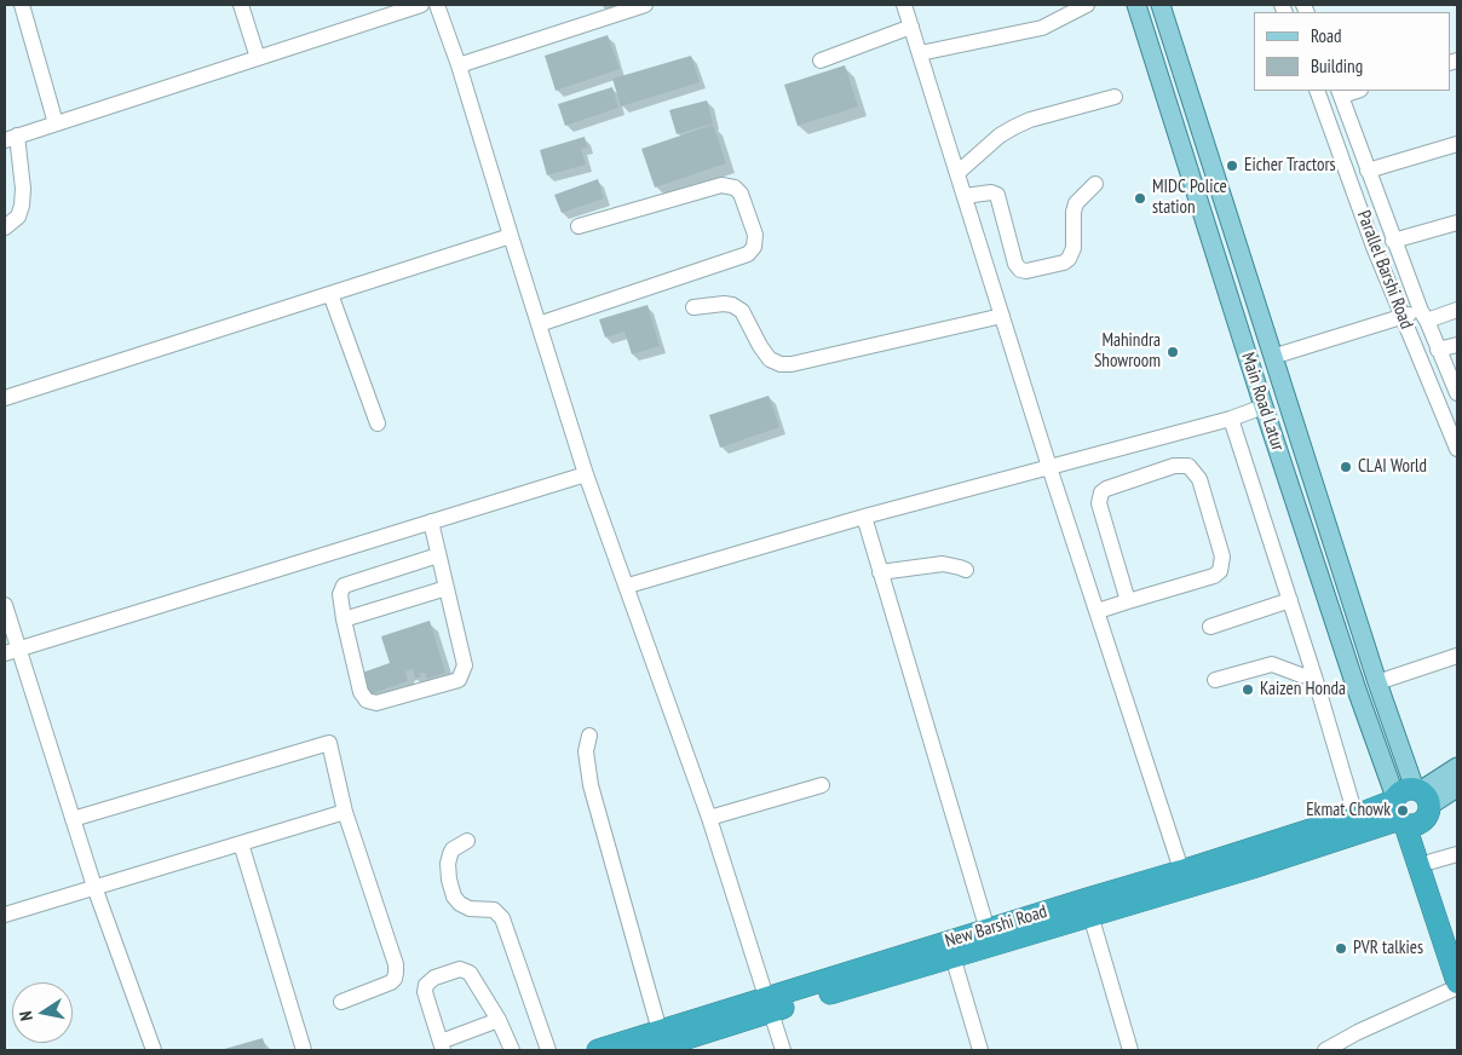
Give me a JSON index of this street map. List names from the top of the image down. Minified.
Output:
{"streets":{"highway":["New Barshi Road"],"main road":["Main Road Latur"],"street":["Parallel Barshi Road"]},"crossings":[["Main Road Latur","New Barshi Road"]],"places":["Eicher Tractors","MIDC Police station","Mahindra Showroom","CLAI World","Kaizen Honda","Ekmat Chowk","PVR talkies"],"legend":["Road","Building"],"north":"left"}
